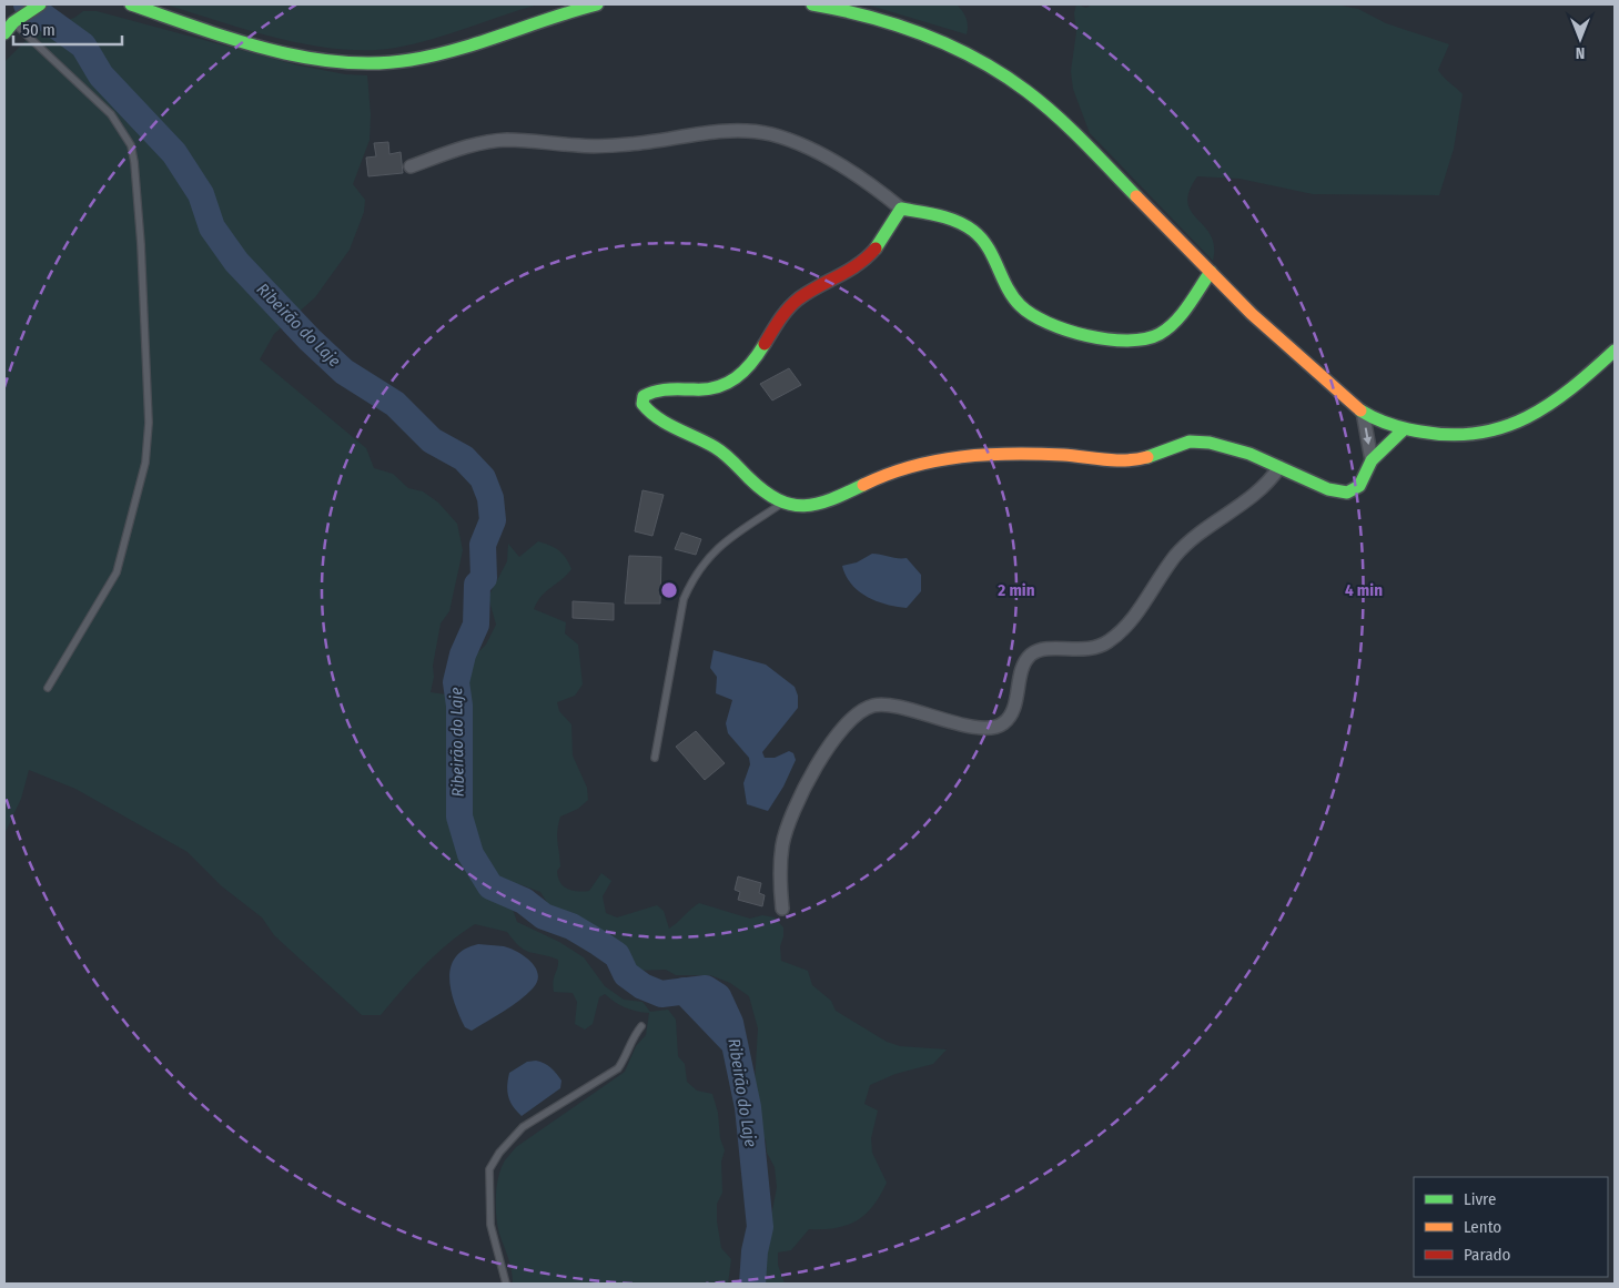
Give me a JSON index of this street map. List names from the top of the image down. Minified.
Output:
{"water":["Ribeirão do Laje"],"legend":["Livre","Lento","Parado"],"scale_bar":"50 m","north":"bottom","rings":["2 min","4 min"]}
